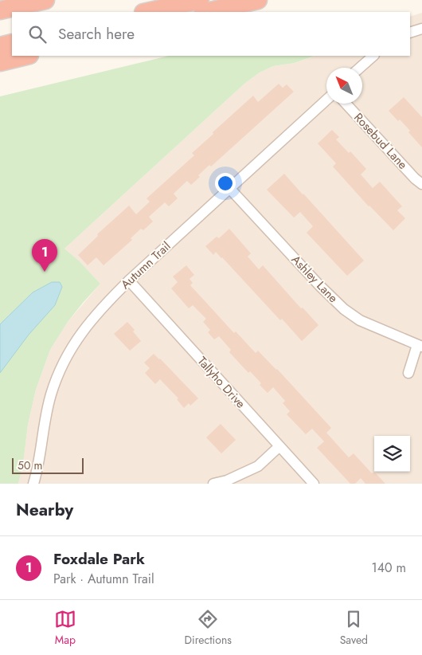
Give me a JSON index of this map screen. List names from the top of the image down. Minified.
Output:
{"streets":{"street":["Rosebud Lane","Autumn Trail","Ashley Lane","Tallyho Drive"]},"crossings":[["Autumn Trail","Ashley Lane"],["Autumn Trail","Tallyho Drive"]],"scale_bar":"50 m","north":"top left","page":{"search":"Search here","pins":"1","scale":"50 m","heading":"Nearby","list":[{"mark":"1","name":"Foxdale Park","note":"Park · Autumn Trail","value":"140 m"}],"nav":["Map","Directions","Saved"]}}
